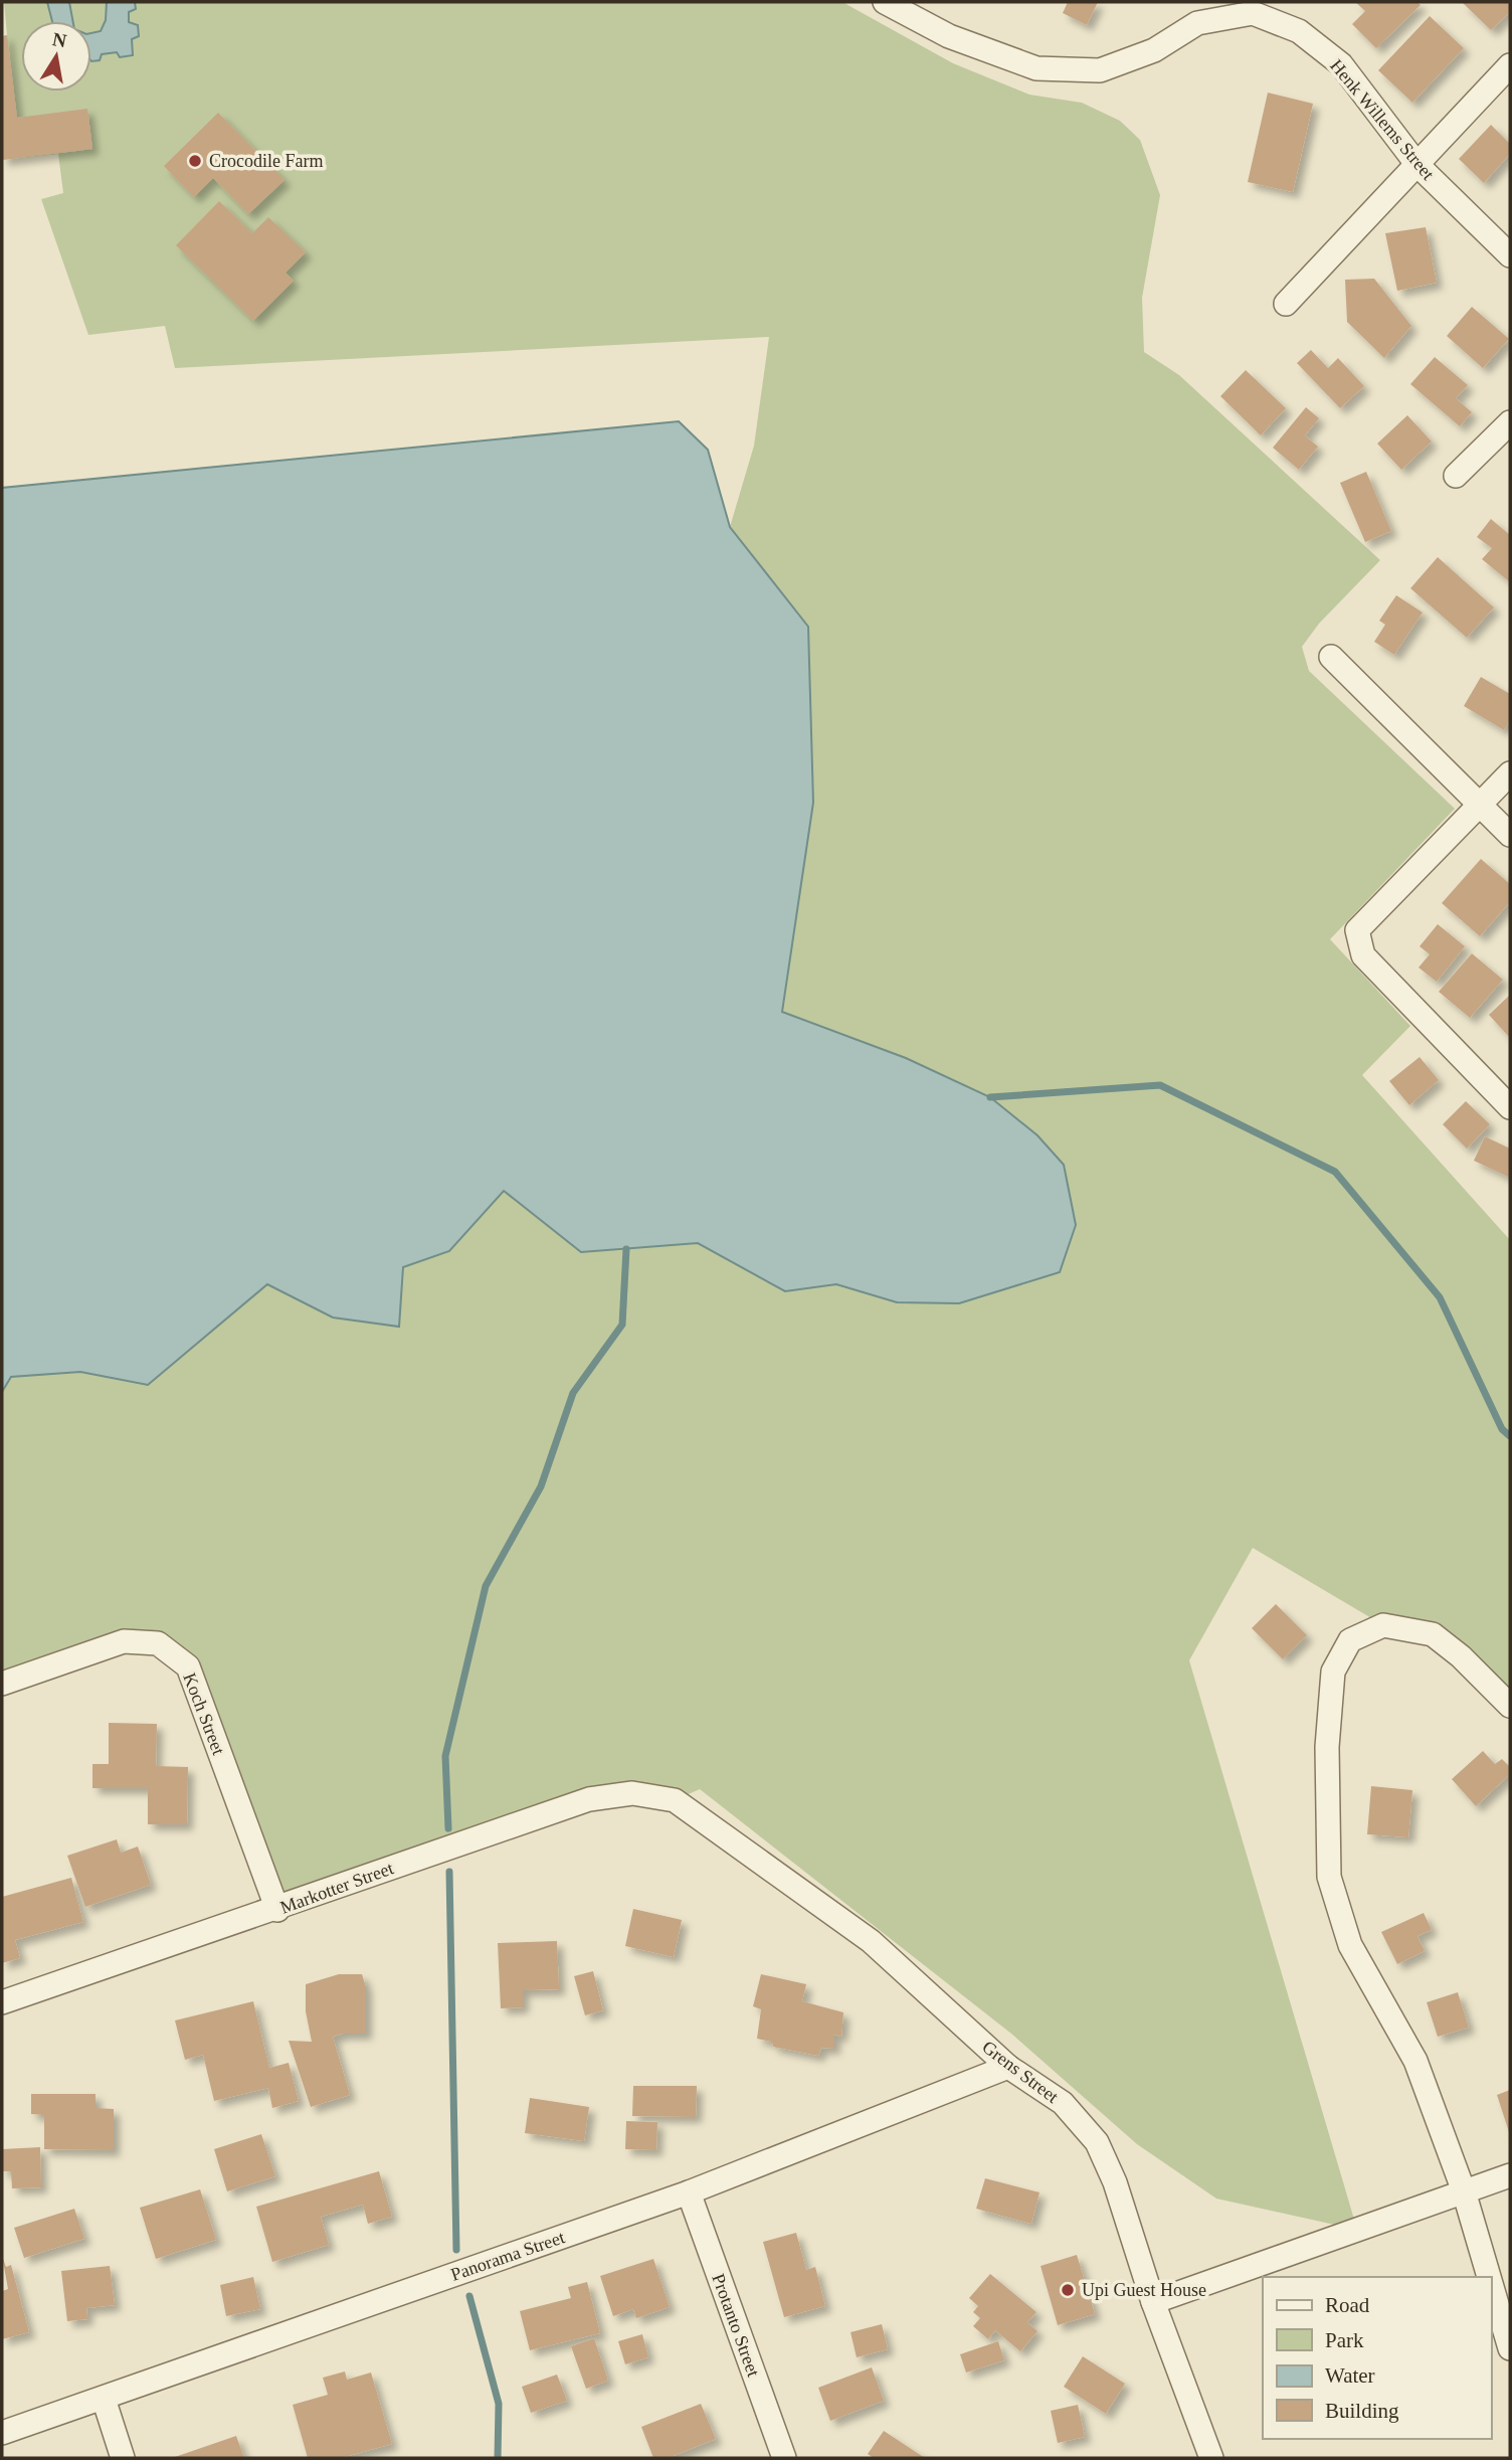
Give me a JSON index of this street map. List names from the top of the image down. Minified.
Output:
{"streets":{"street":["Henk Willems Street","Koch Street","Markotter Street","Grens Street","Panorama Street","Protanto Street"]},"crossings":[["Koch Street","Markotter Street"],["Markotter Street","Grens Street"],["Grens Street","Panorama Street"],["Panorama Street","Protanto Street"]],"places":["Crocodile Farm","Upi Guest House"],"legend":["Road","Park","Water","Building"],"north":"top"}
